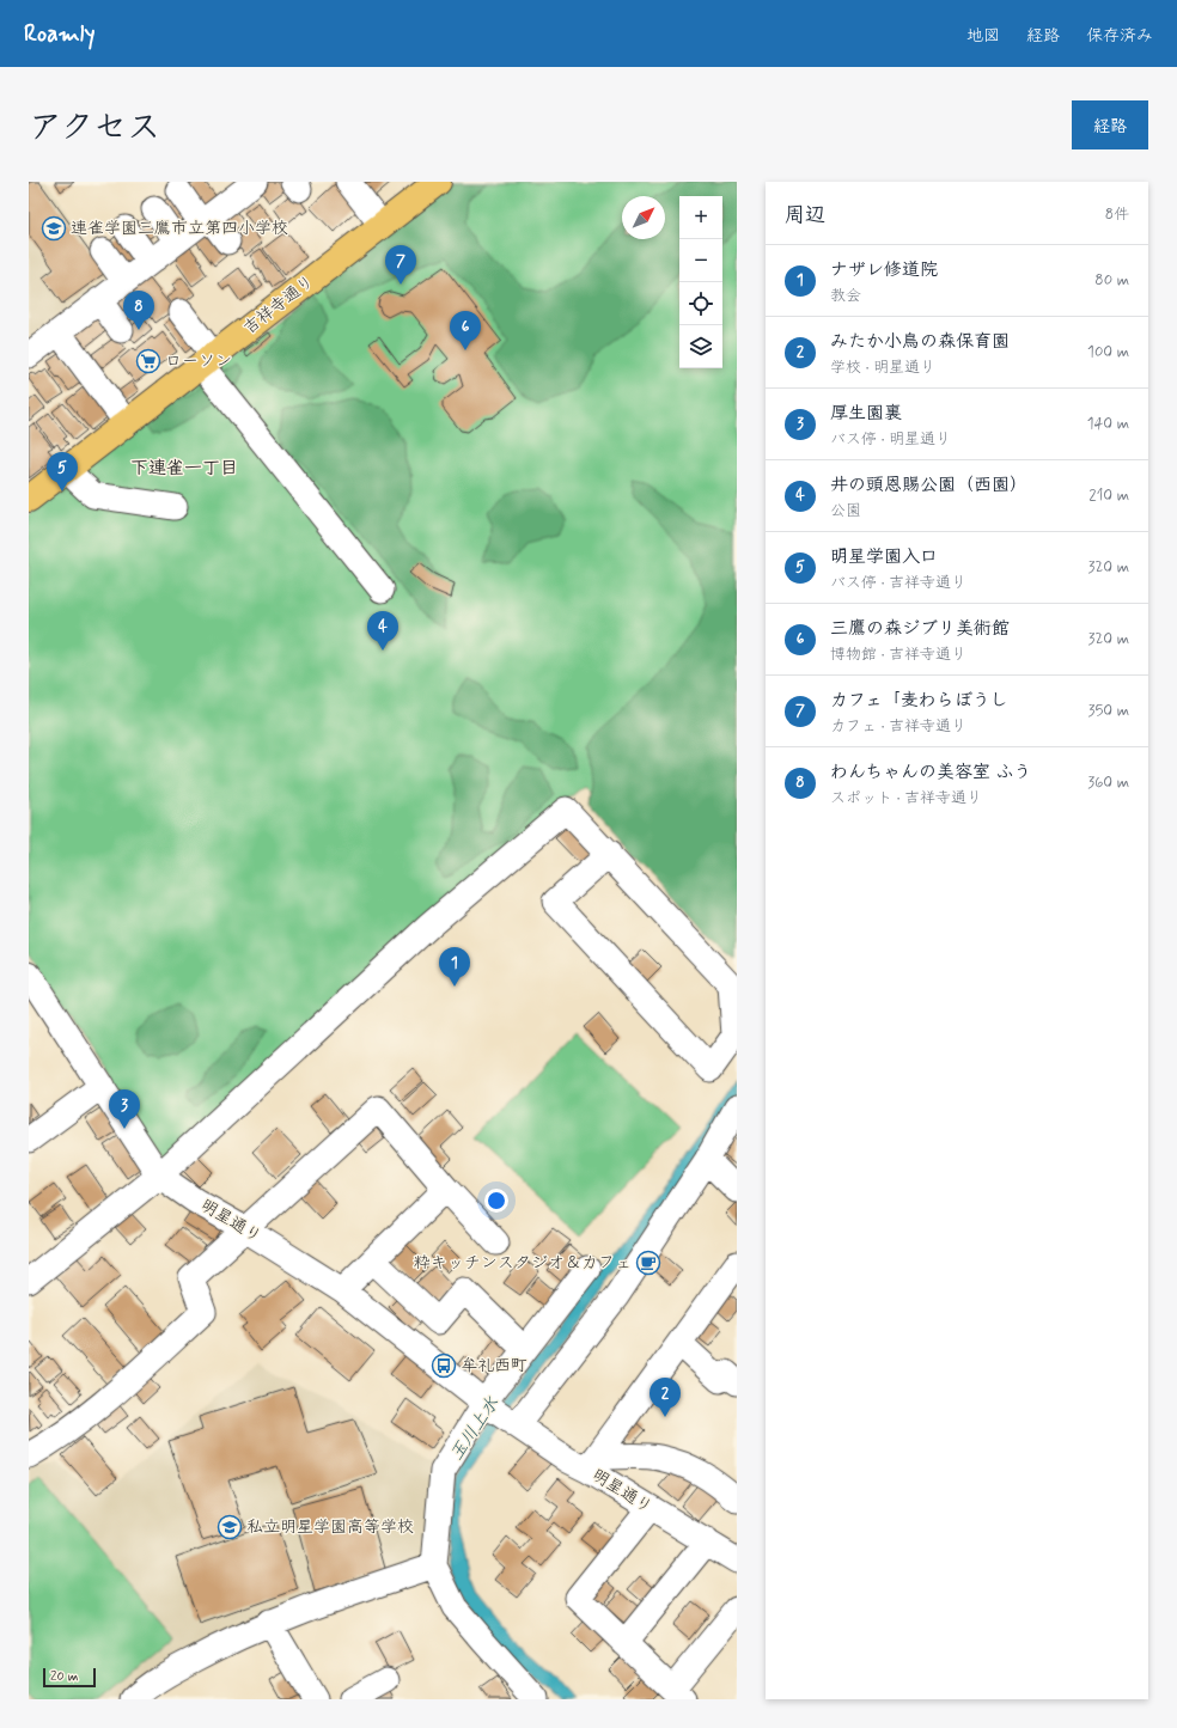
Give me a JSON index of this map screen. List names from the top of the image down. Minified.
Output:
{"streets":{"main road":["吉祥寺通り"],"street":["明星通り"]},"districts":["下連雀一丁目"],"water":["玉川上水"],"places":{"school or university":["連雀学園三鷹市立第四小学校","私立明星学園高等学校"],"supermarket":["ローソン"],"cafe":["粋キッチンスタジオ＆カフェ"],"bus stop":["牟礼西町"]},"scale_bar":"20 m","north":"top right","page":{"header":"Roamly","nav":["地図","経路","保存済み"],"title":"アクセス","buttons":"経路","heading":["周辺","8件"],"map_buttons":["+","−"],"list":[{"mark":"1","name":"ナザレ修道院","note":"教会","value":"80 m"},{"mark":"2","name":"みたか小鳥の森保育園","note":"学校 · 明星通り","value":"100 m"},{"mark":"3","name":"厚生園裏","note":"バス停 · 明星通り","value":"140 m"},{"mark":"4","name":"井の頭恩賜公園（西園）","note":"公園","value":"210 m"},{"mark":"5","name":"明星学園入口","note":"バス停 · 吉祥寺通り","value":"320 m"},{"mark":"6","name":"三鷹の森ジブリ美術館","note":"博物館 · 吉祥寺通り","value":"320 m"},{"mark":"7","name":"カフェ「麦わらぼうし","note":"カフェ · 吉祥寺通り","value":"350 m"},{"mark":"8","name":"わんちゃんの美容室 ふう","note":"スポット · 吉祥寺通り","value":"360 m"}],"pins":["7","8","6","5","4","1","3","2"],"scale":"20 m"}}
